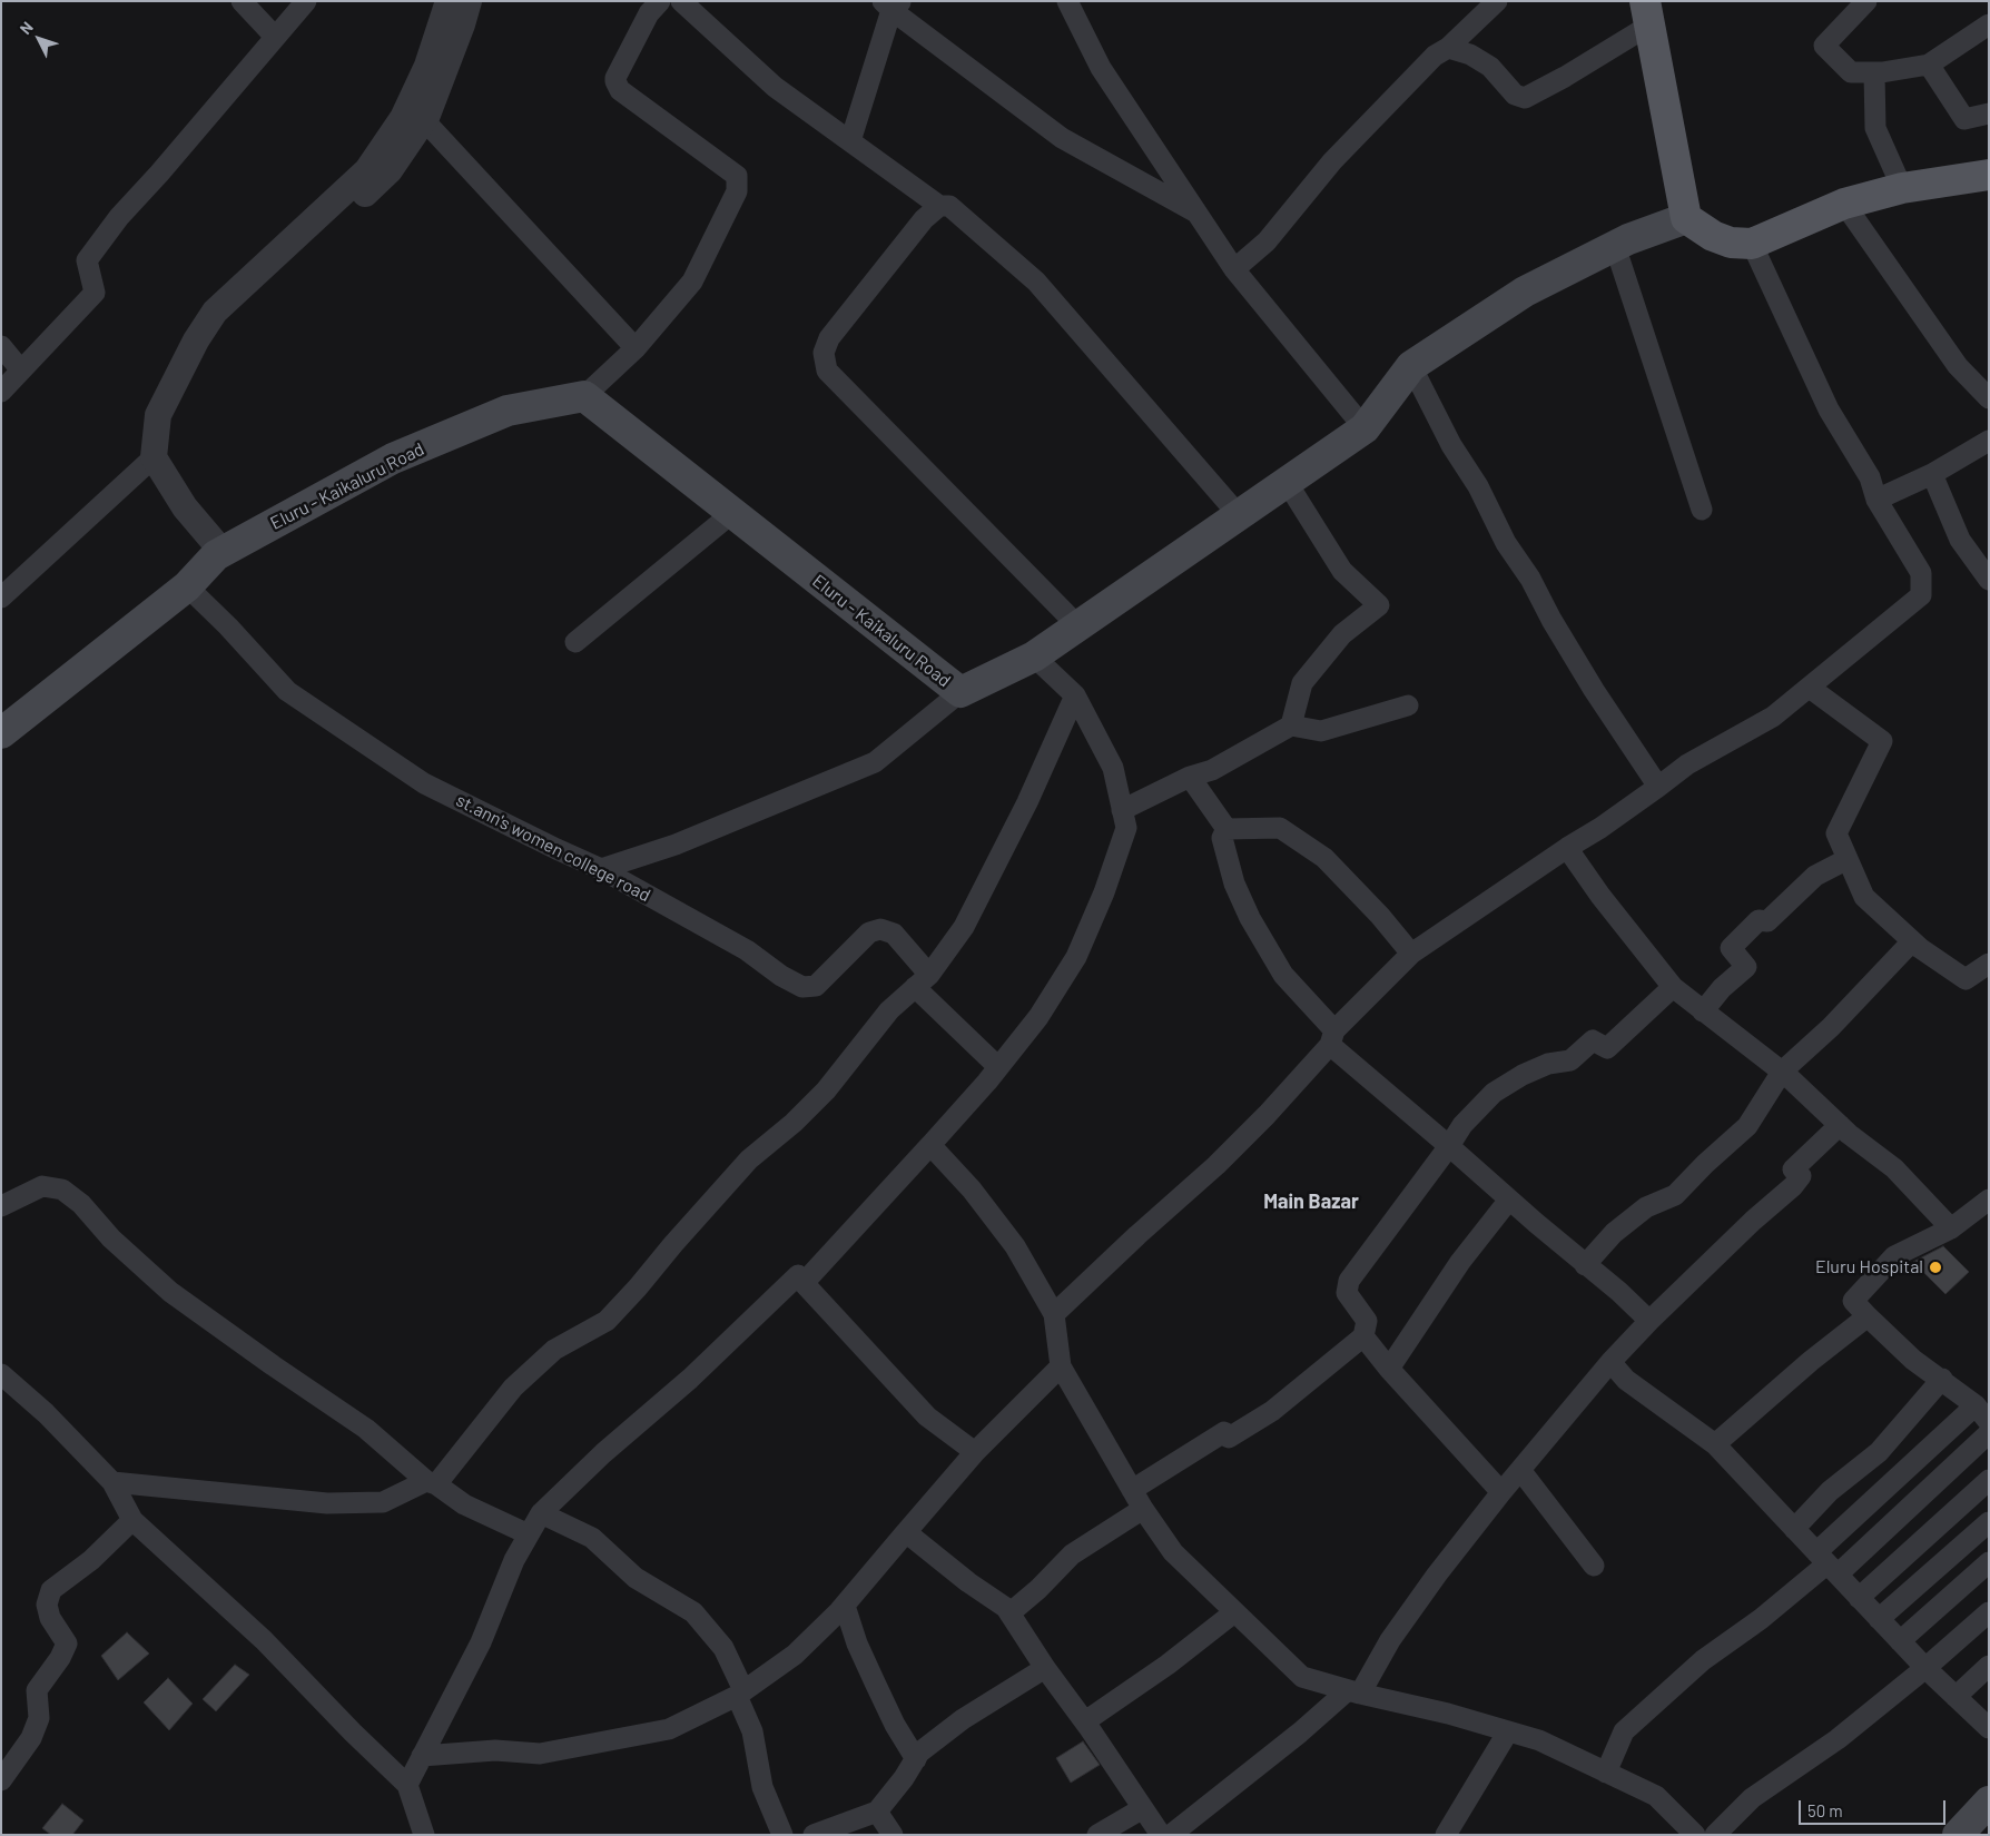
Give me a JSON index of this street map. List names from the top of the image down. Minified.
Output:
{"streets":{"main road":["Eluru - Kaikaluru Road"],"street":["st.ann's women college road"]},"crossings":[["Eluru - Kaikaluru Road","st.ann's women college road"]],"districts":["Main Bazar"],"places":["Eluru Hospital"],"scale_bar":"50 m","north":"top left"}
